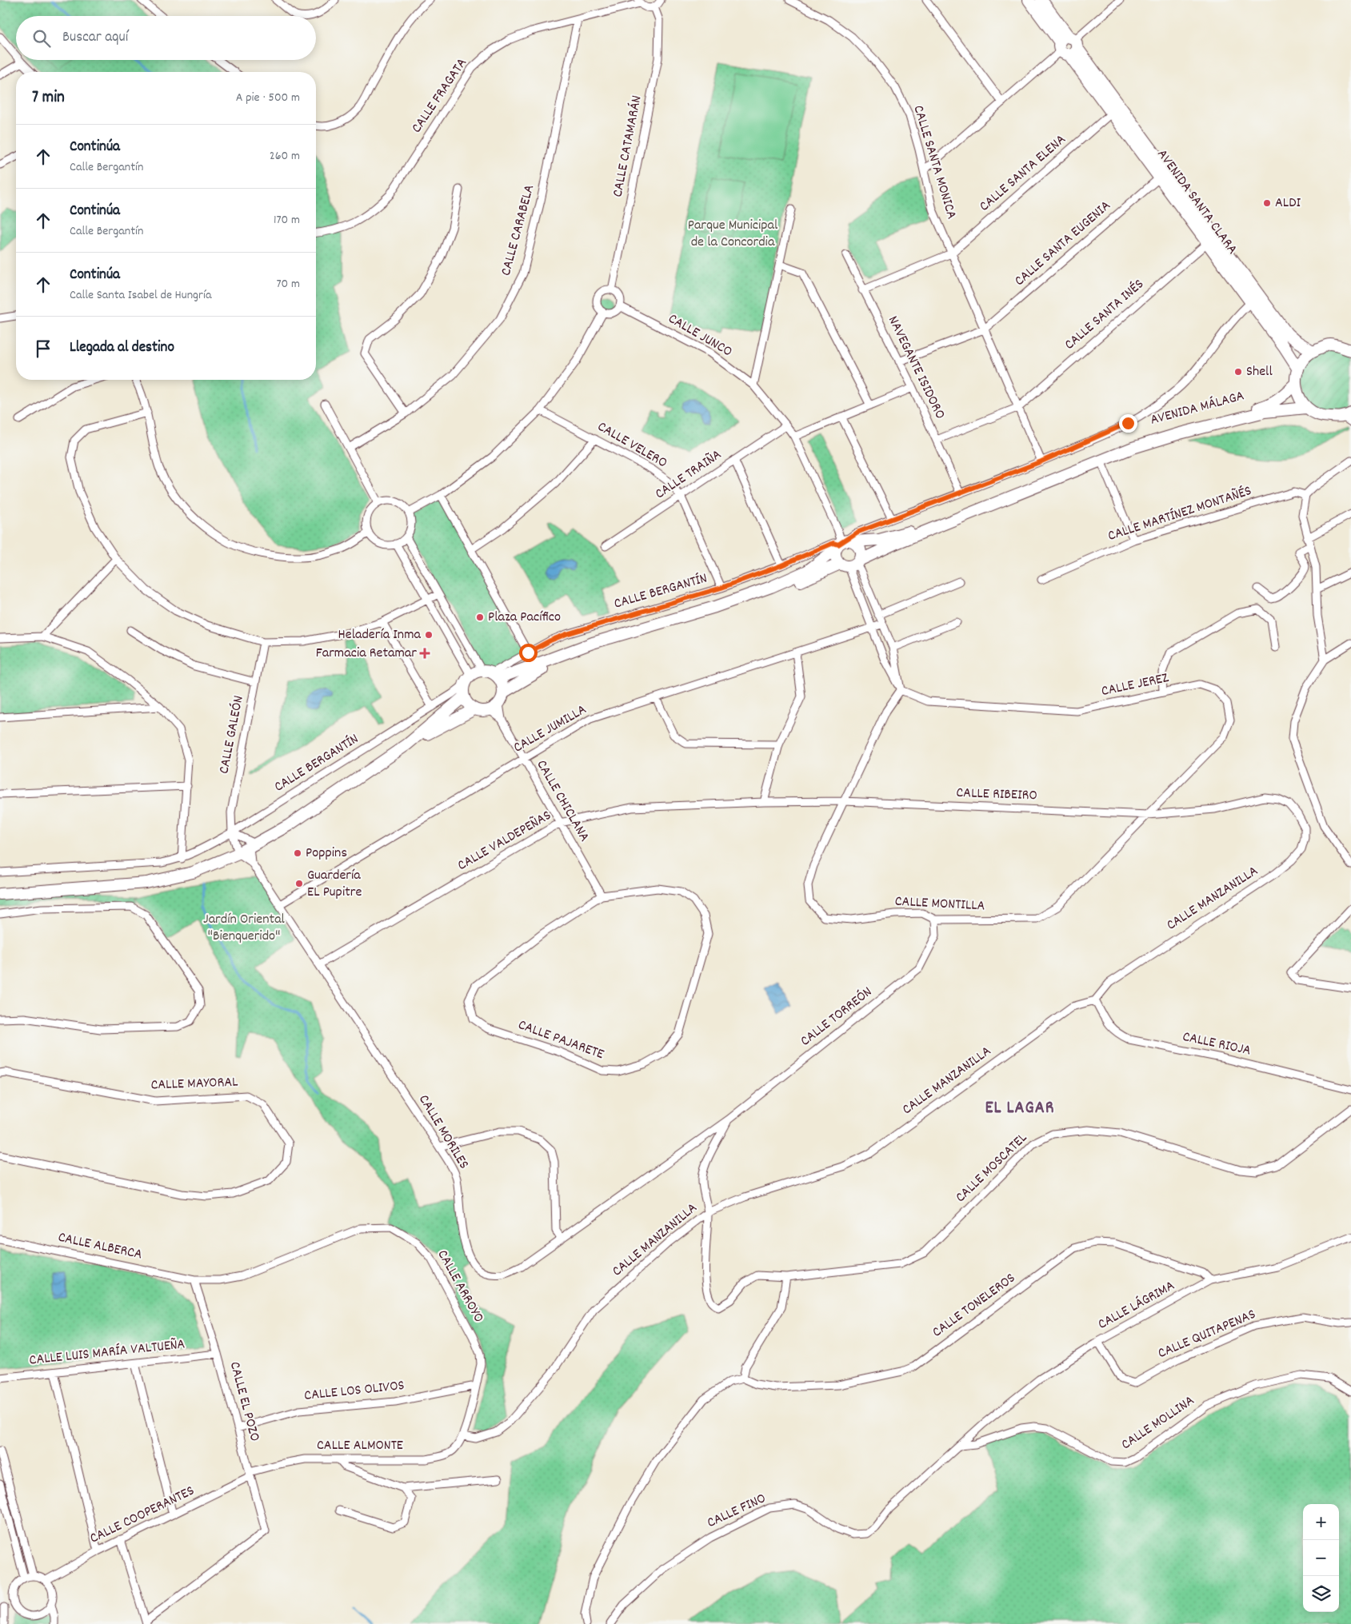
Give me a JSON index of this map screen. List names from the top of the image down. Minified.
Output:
{"streets":{"street":["CALLE FRAGATA","CALLE CATAMARÁN","CALLE SANTA MONICA","CALLE SANTA ELENA","AVENIDA SANTA CLARA","CALLE CARABELA","CALLE SANTA EUGENIA","CALLE SANTA INÉS","CALLE JUNCO","NAVEGANTE ISIDORO","AVENIDA MÁLAGA","CALLE VELERO","CALLE TRAIÑA","CALLE MARTÍNEZ MONTAÑÉS","CALLE BERGANTÍN","CALLE JEREZ","CALLE JUMILLA","CALLE GALEÓN","CALLE RIBEIRO","CALLE CHICLANA","CALLE VALDEPEÑAS","CALLE MANZANILLA","CALLE MONTILLA","CALLE TORREÓN","CALLE PAJARETE","CALLE RIOJA","CALLE MAYORAL","CALLE MORILES","CALLE MOSCATEL","CALLE ALBERCA","CALLE ARROYO","CALLE TONELEROS","CALLE LÁGRIMA","CALLE QUITAPENAS","CALLE LUIS MARÍA VALTUEÑA","CALLE LOS OLIVOS","CALLE EL POZO","CALLE MOLLINA","CALLE ALMONTE","CALLE FINO","CALLE COOPERANTES"]},"crossings":[["CALLE FRAGATA","CALLE CARABELA"],["CALLE CATAMARÁN","CALLE JUNCO"],["CALLE SANTA MONICA","CALLE SANTA ELENA"],["CALLE SANTA MONICA","CALLE SANTA EUGENIA"],["CALLE SANTA MONICA","CALLE SANTA INÉS"],["CALLE SANTA MONICA","CALLE BERGANTÍN"],["CALLE SANTA ELENA","AVENIDA SANTA CLARA"],["CALLE SANTA ELENA","NAVEGANTE ISIDORO"],["AVENIDA SANTA CLARA","CALLE SANTA EUGENIA"],["AVENIDA SANTA CLARA","CALLE SANTA INÉS"],["AVENIDA SANTA CLARA","CALLE BERGANTÍN"],["CALLE SANTA INÉS","NAVEGANTE ISIDORO"],["CALLE JUNCO","AVENIDA MÁLAGA"],["CALLE JUNCO","CALLE TRAIÑA"],["CALLE JUNCO","CALLE BERGANTÍN"],["NAVEGANTE ISIDORO","CALLE BERGANTÍN"],["AVENIDA MÁLAGA","CALLE BERGANTÍN"],["CALLE VELERO","CALLE TRAIÑA"],["CALLE VELERO","CALLE BERGANTÍN"],["CALLE BERGANTÍN","CALLE GALEÓN"],["CALLE BERGANTÍN","CALLE CHICLANA"],["CALLE JEREZ","CALLE RIBEIRO"],["CALLE JEREZ","CALLE MANZANILLA"],["CALLE JEREZ","CALLE MONTILLA"],["CALLE JUMILLA","CALLE CHICLANA"],["CALLE JUMILLA","CALLE MORILES"],["CALLE RIBEIRO","CALLE VALDEPEÑAS"],["CALLE RIBEIRO","CALLE MANZANILLA"],["CALLE RIBEIRO","CALLE MONTILLA"],["CALLE CHICLANA","CALLE VALDEPEÑAS"],["CALLE CHICLANA","CALLE PAJARETE"],["CALLE VALDEPEÑAS","CALLE MONTILLA"],["CALLE VALDEPEÑAS","CALLE MORILES"],["CALLE MANZANILLA","CALLE MONTILLA"],["CALLE MANZANILLA","CALLE RIOJA"],["CALLE MANZANILLA","CALLE MOSCATEL"],["CALLE MANZANILLA","CALLE ARROYO"],["CALLE MANZANILLA","CALLE ALMONTE"],["CALLE MONTILLA","CALLE TORREÓN"],["CALLE TORREÓN","CALLE MORILES"],["CALLE ALBERCA","CALLE ARROYO"],["CALLE ALBERCA","CALLE EL POZO"],["CALLE ARROYO","CALLE LOS OLIVOS"],["CALLE ARROYO","CALLE EL POZO"],["CALLE ARROYO","CALLE ALMONTE"],["CALLE TONELEROS","CALLE LÁGRIMA"],["CALLE LÁGRIMA","CALLE QUITAPENAS"],["CALLE LÁGRIMA","CALLE MOLLINA"],["CALLE LÁGRIMA","CALLE FINO"],["CALLE LUIS MARÍA VALTUEÑA","CALLE EL POZO"],["CALLE LOS OLIVOS","CALLE EL POZO"],["CALLE EL POZO","CALLE ALMONTE"],["CALLE EL POZO","CALLE COOPERANTES"],["CALLE MOLLINA","CALLE FINO"],["CALLE ALMONTE","CALLE COOPERANTES"]],"districts":["EL LAGAR"],"parks":["Parque Municipal de la Concordia","Jardín Oriental \"Bienquerido\""],"places":{"other":["ALDI","Shell","Plaza Pacífico","Heladería Inma","Poppins","Guardería EL Pupitre"],"health":["Farmacia Retamar"]},"page":{"search":"Buscar aquí","heading":["7 min","A pie · 500 m"],"list":[["Continúa","Calle Bergantín","260 m"],["Continúa","Calle Bergantín","170 m"],["Continúa","Calle Santa Isabel de Hungría","70 m"],"Llegada al destino"],"map_buttons":["+","−"]}}
